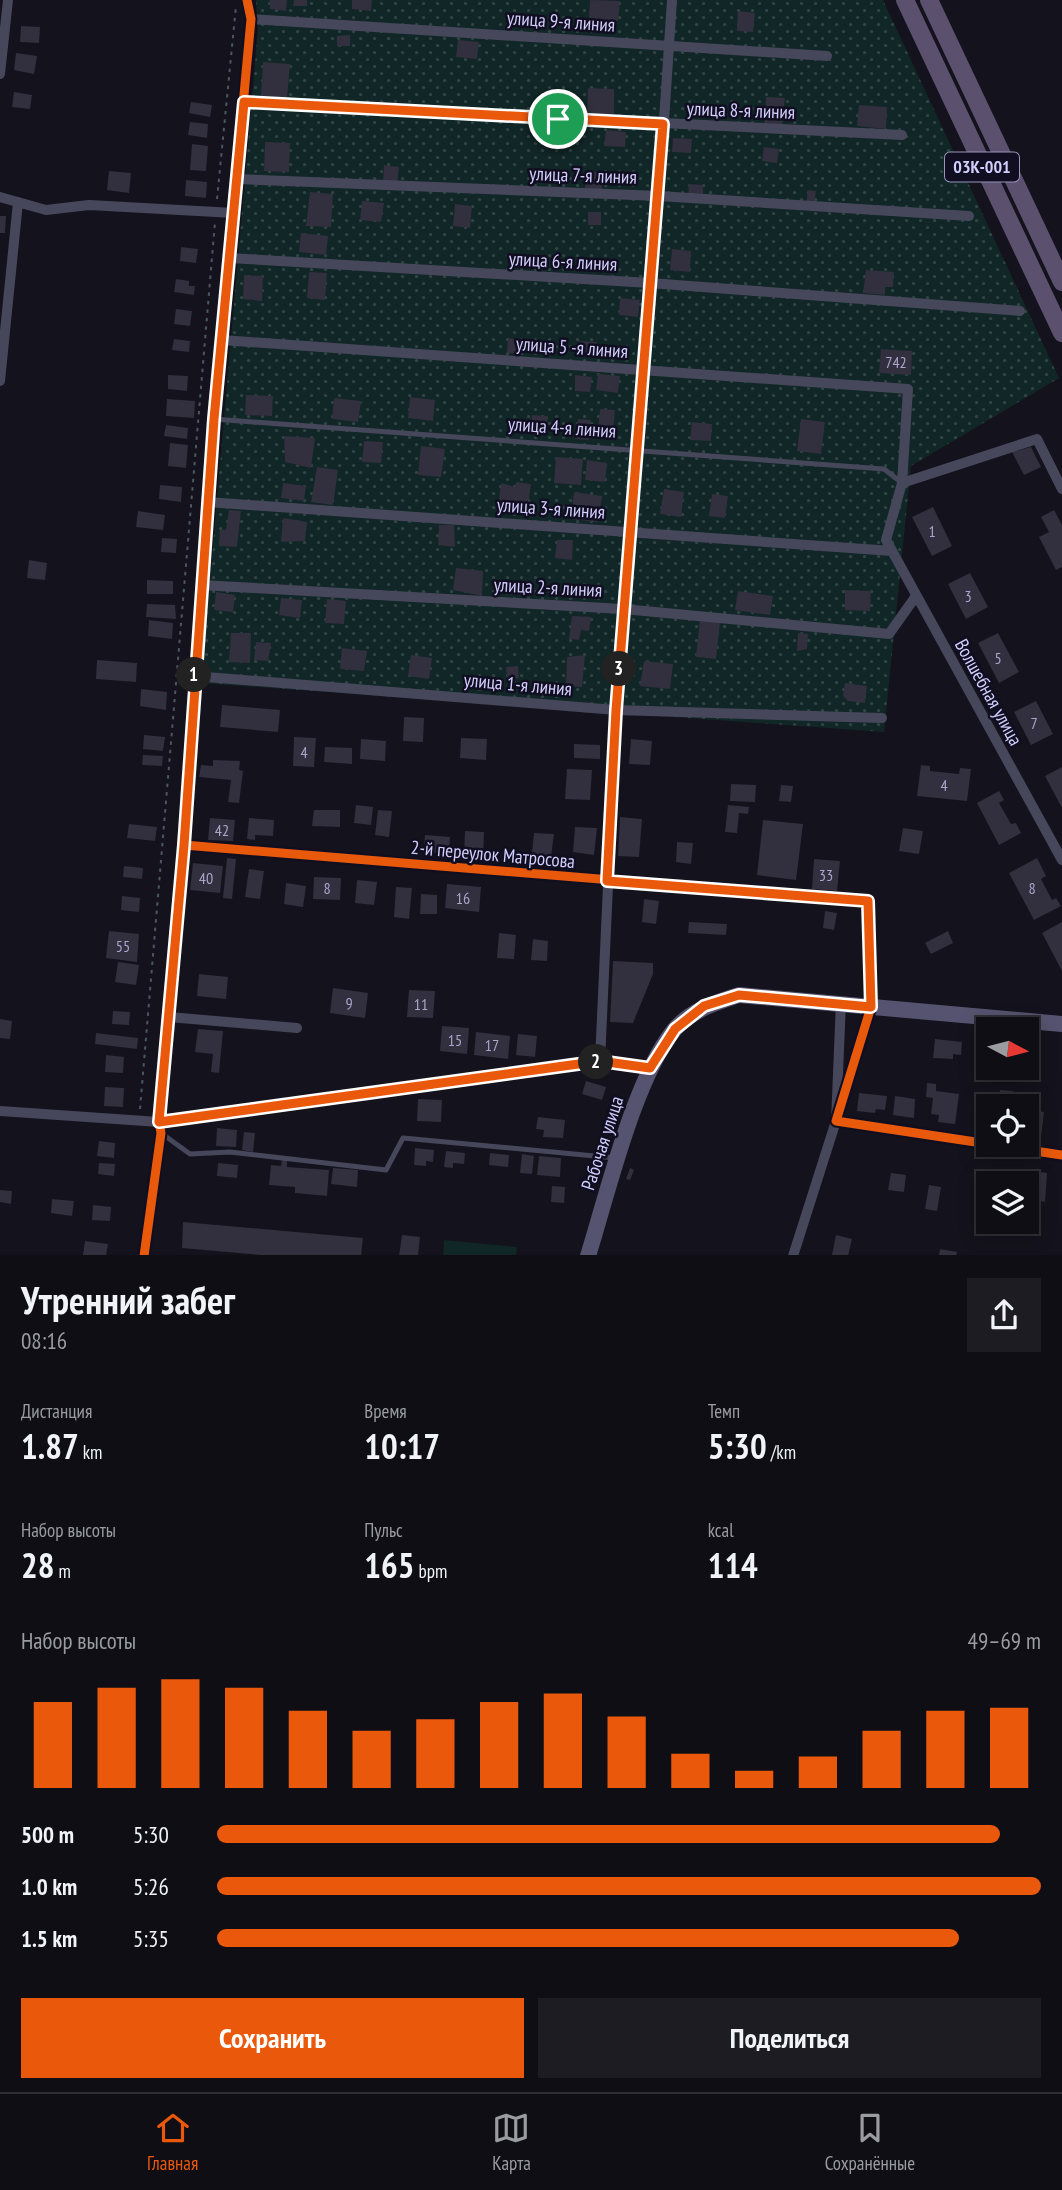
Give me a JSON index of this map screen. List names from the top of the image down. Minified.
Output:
{"streets":{"main road":["03К-001","Рабочая улица"],"street":["улица 9-я линия","улица 8-я линия","улица 7-я линия","улица 6-я линия","улица 5 -я линия","улица 3-я линия","улица 2-я линия","улица 1-я линия","Волшебная улица","2-й переулок Матросова"],"lane":["улица 4-я линия"]},"crossings":[["улица 5 -я линия","улица 4-я линия"],["улица 5 -я линия","Волшебная улица"],["улица 4-я линия","Волшебная улица"],["улица 3-я линия","Волшебная улица"],["улица 2-я линия","Волшебная улица"],["2-й переулок Матросова","Рабочая улица"]],"house_numbers":["742","1","3","5","7","4","4","42","33","40","8","8","16","55","9","11","15","17"],"north":"right","page":{"pins":["3","1","2"],"heading":["Утренний забег","08:16"],"stats":[["Дистанция","1.87 km"],["Время","10:17"],["Темп","5:30 /km"],["Набор высоты","28 m"],["Пульс","165 bpm"],["kcal","114"]],"chart":["Набор высоты","49–69 m"],"list":[{"name":"500 m","note":"5:30"},{"name":"1.0 km","note":"5:26"},{"name":"1.5 km","note":"5:35"}],"buttons":["Сохранить","Поделиться"],"tabs":["Главная","Карта","Сохранённые"]}}
